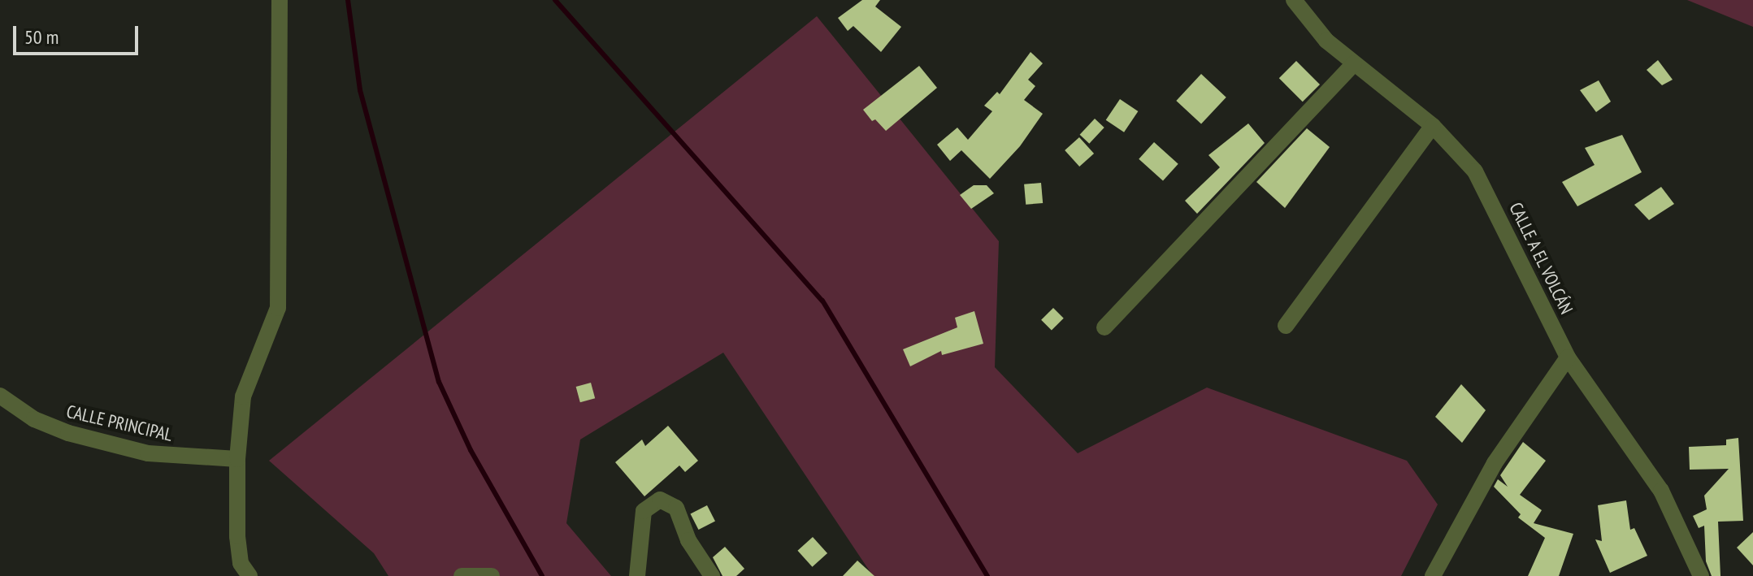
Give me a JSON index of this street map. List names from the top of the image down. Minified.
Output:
{"streets":{"street":["CALLE A EL VOLCÁN","CALLE PRINCIPAL"]},"scale_bar":"50 m"}
